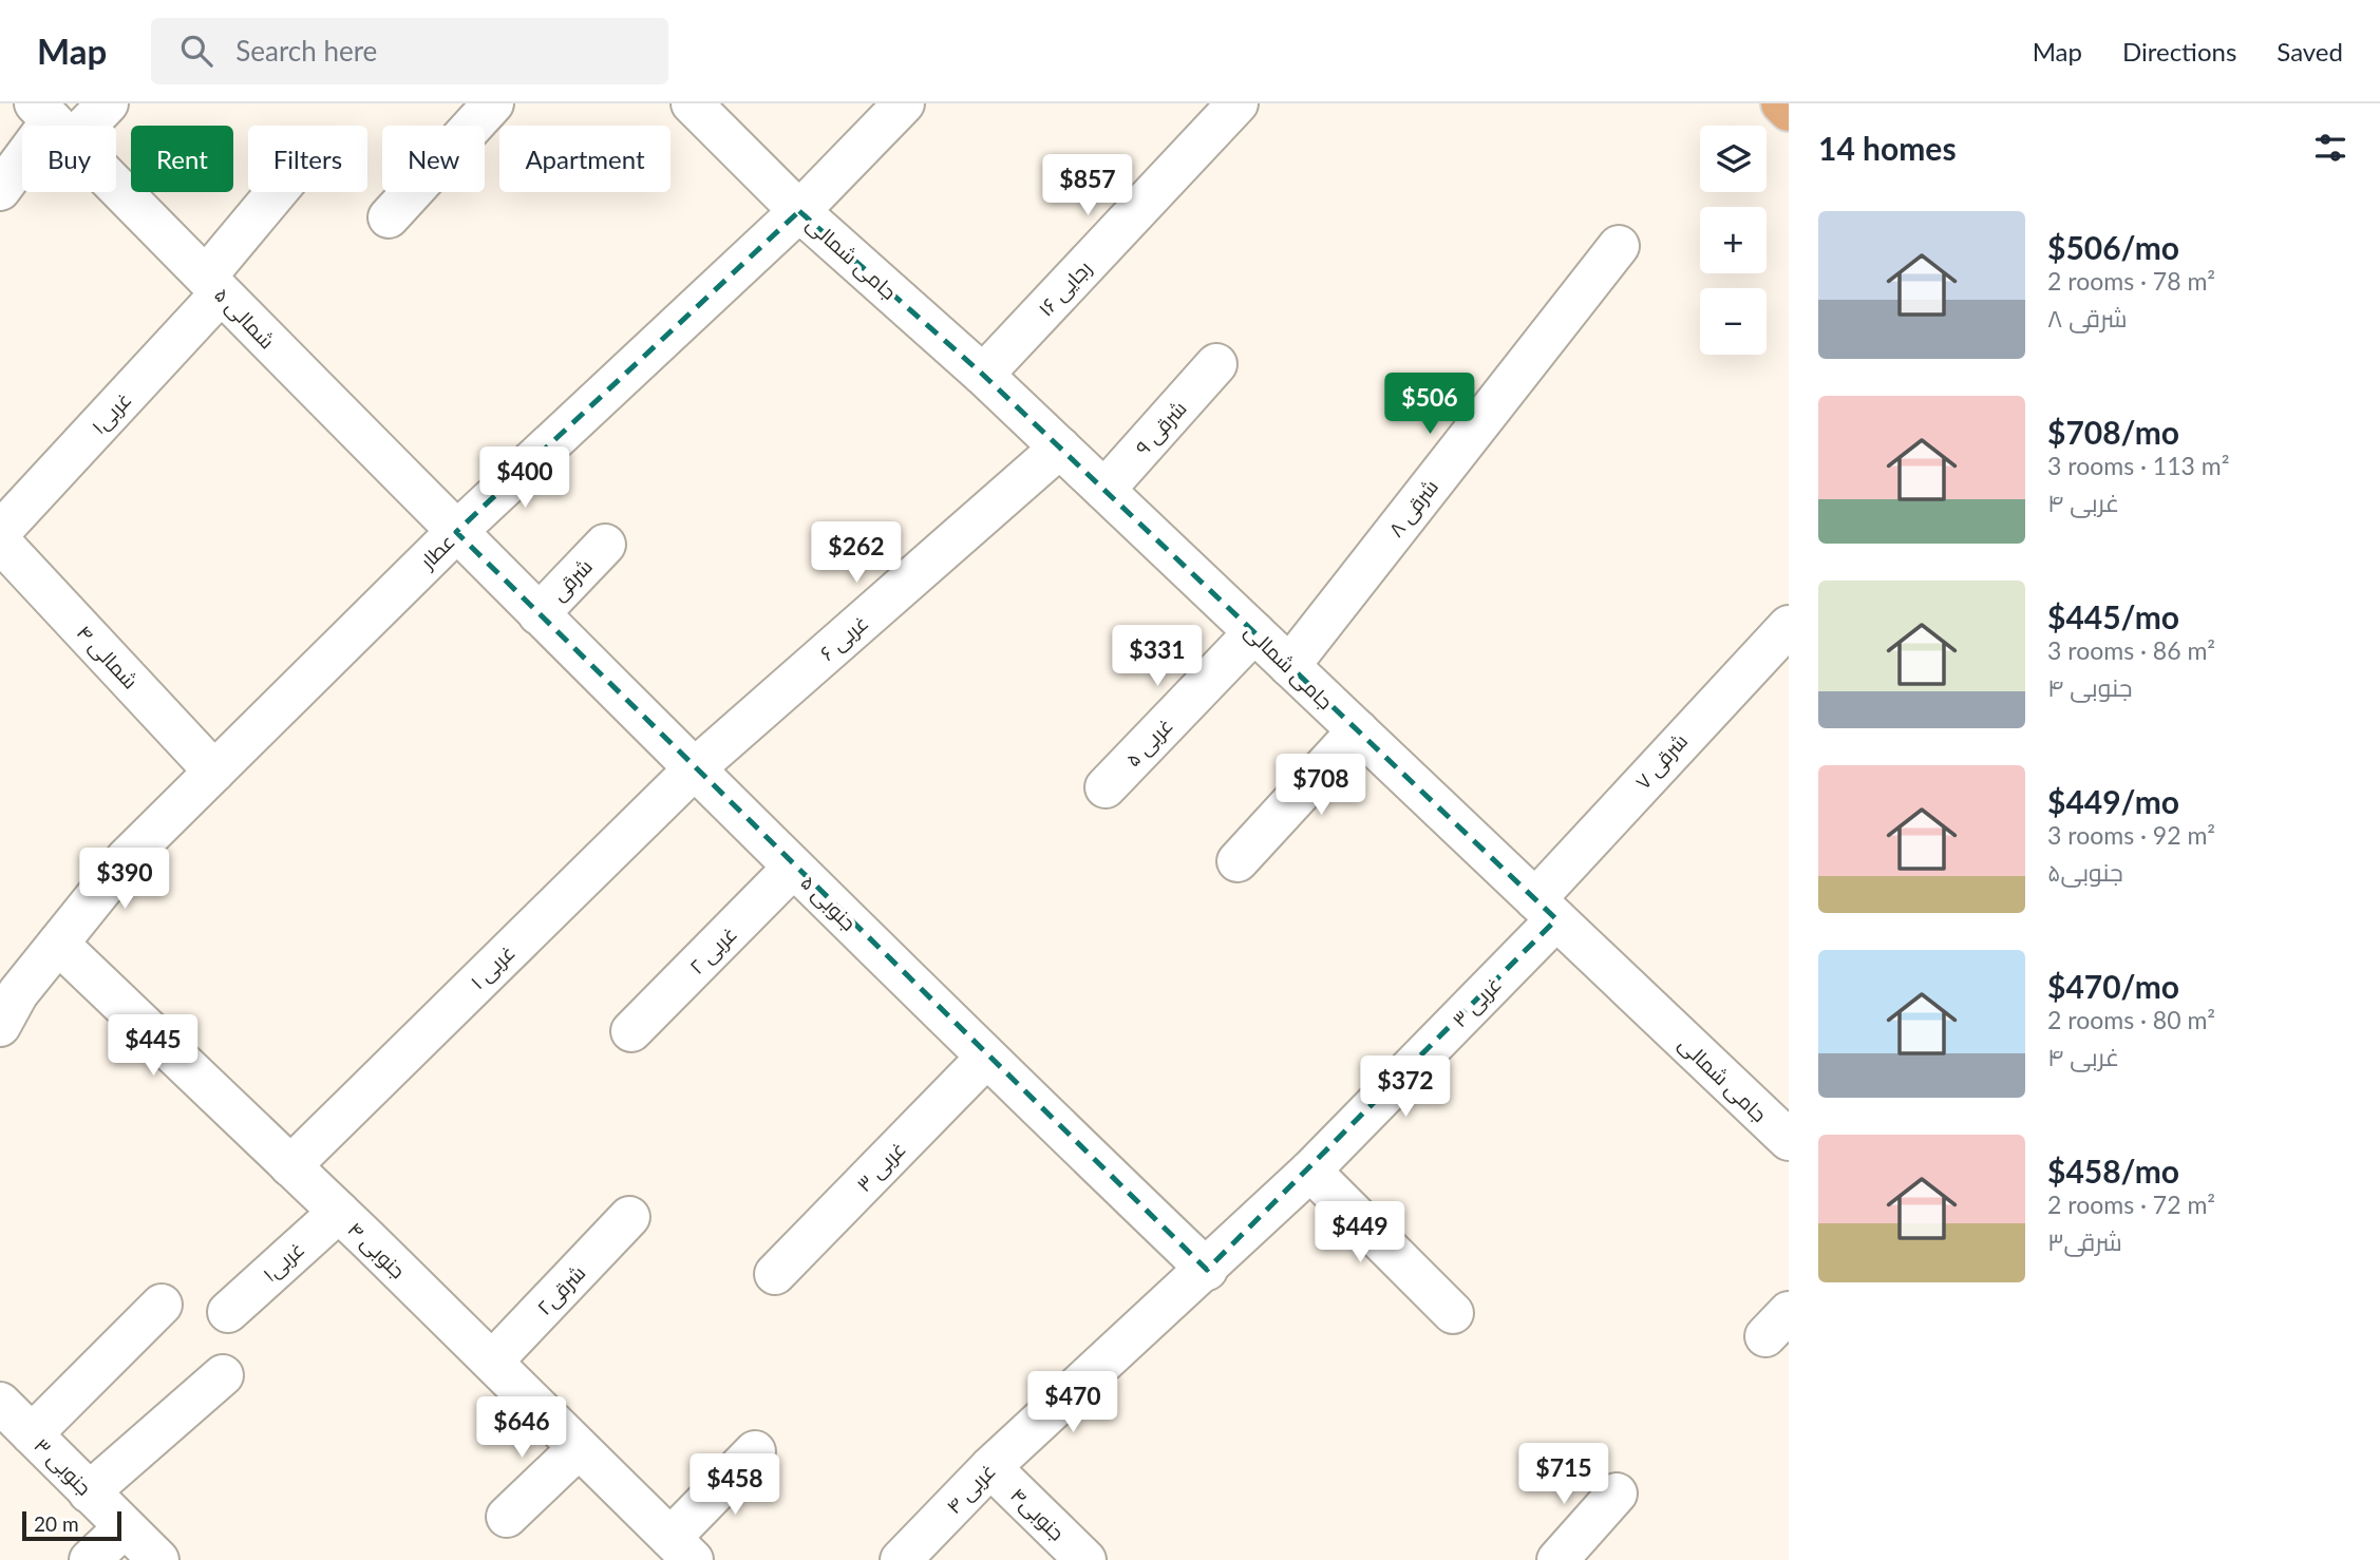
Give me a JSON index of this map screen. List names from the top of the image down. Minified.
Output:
{"streets":{"street":["جامی شمالی","رجایی ۱۶","شمالی ۵","غربی۱","شرقی ۹","شرقی ۸","عطار","شرقی","غربی ۶","شمالی ۴","غربی ۵","شرقی ۷","جنوبی ۵","غربی ۲","غربی ۱","غربی ۳","جنوبی ۴","شرقی۲","جنوبی ۳","غربی ۴","جنوبی۴"]},"crossings":[["جامی شمالی","رجایی ۱۶"],["جامی شمالی","شرقی ۹"],["جامی شمالی","شرقی ۸"],["جامی شمالی","عطار"],["جامی شمالی","غربی ۶"],["جامی شمالی","غربی ۵"],["جامی شمالی","شرقی ۷"],["جامی شمالی","غربی ۳"],["شمالی ۵","غربی۱"],["شمالی ۵","عطار"],["شمالی ۵","جنوبی ۵"],["غربی۱","جنوبی ۴"],["عطار","شمالی ۴"],["عطار","جنوبی ۵"],["عطار","جنوبی ۴"],["شرقی","جنوبی ۵"],["غربی ۶","جنوبی ۵"],["غربی ۶","غربی ۱"],["شرقی ۷","غربی ۳"],["جنوبی ۵","غربی ۲"],["جنوبی ۵","غربی ۱"],["جنوبی ۵","غربی ۳"],["جنوبی ۵","غربی ۴"],["غربی ۱","جنوبی ۴"],["غربی ۳","غربی ۴"],["جنوبی ۴","شرقی۲"],["غربی ۴","جنوبی۴"]],"scale_bar":"20 m","page":{"header":"Map","search":"Search here","nav":["Map","Directions","Saved"],"heading":"14 homes","map_buttons":["+","−"],"chip":["Buy","Rent","Filters","New","Apartment"],"price":["$857","$506","$400","$262","$331","$708","$390","$445","$372","$449","$470","$646","$715","$458"],"list":[{"name":"$506/mo","note":"2 rooms · 78 m² · شرقی ۸"},{"name":"$708/mo","note":"3 rooms · 113 m² · غربی ۴"},{"name":"$445/mo","note":"3 rooms · 86 m² · جنوبی ۴"},{"name":"$449/mo","note":"3 rooms · 92 m² · جنوبی۵"},{"name":"$470/mo","note":"2 rooms · 80 m² · غربی ۴"},{"name":"$458/mo","note":"2 rooms · 72 m² · شرقی۳"}],"scale":"20 m"}}
